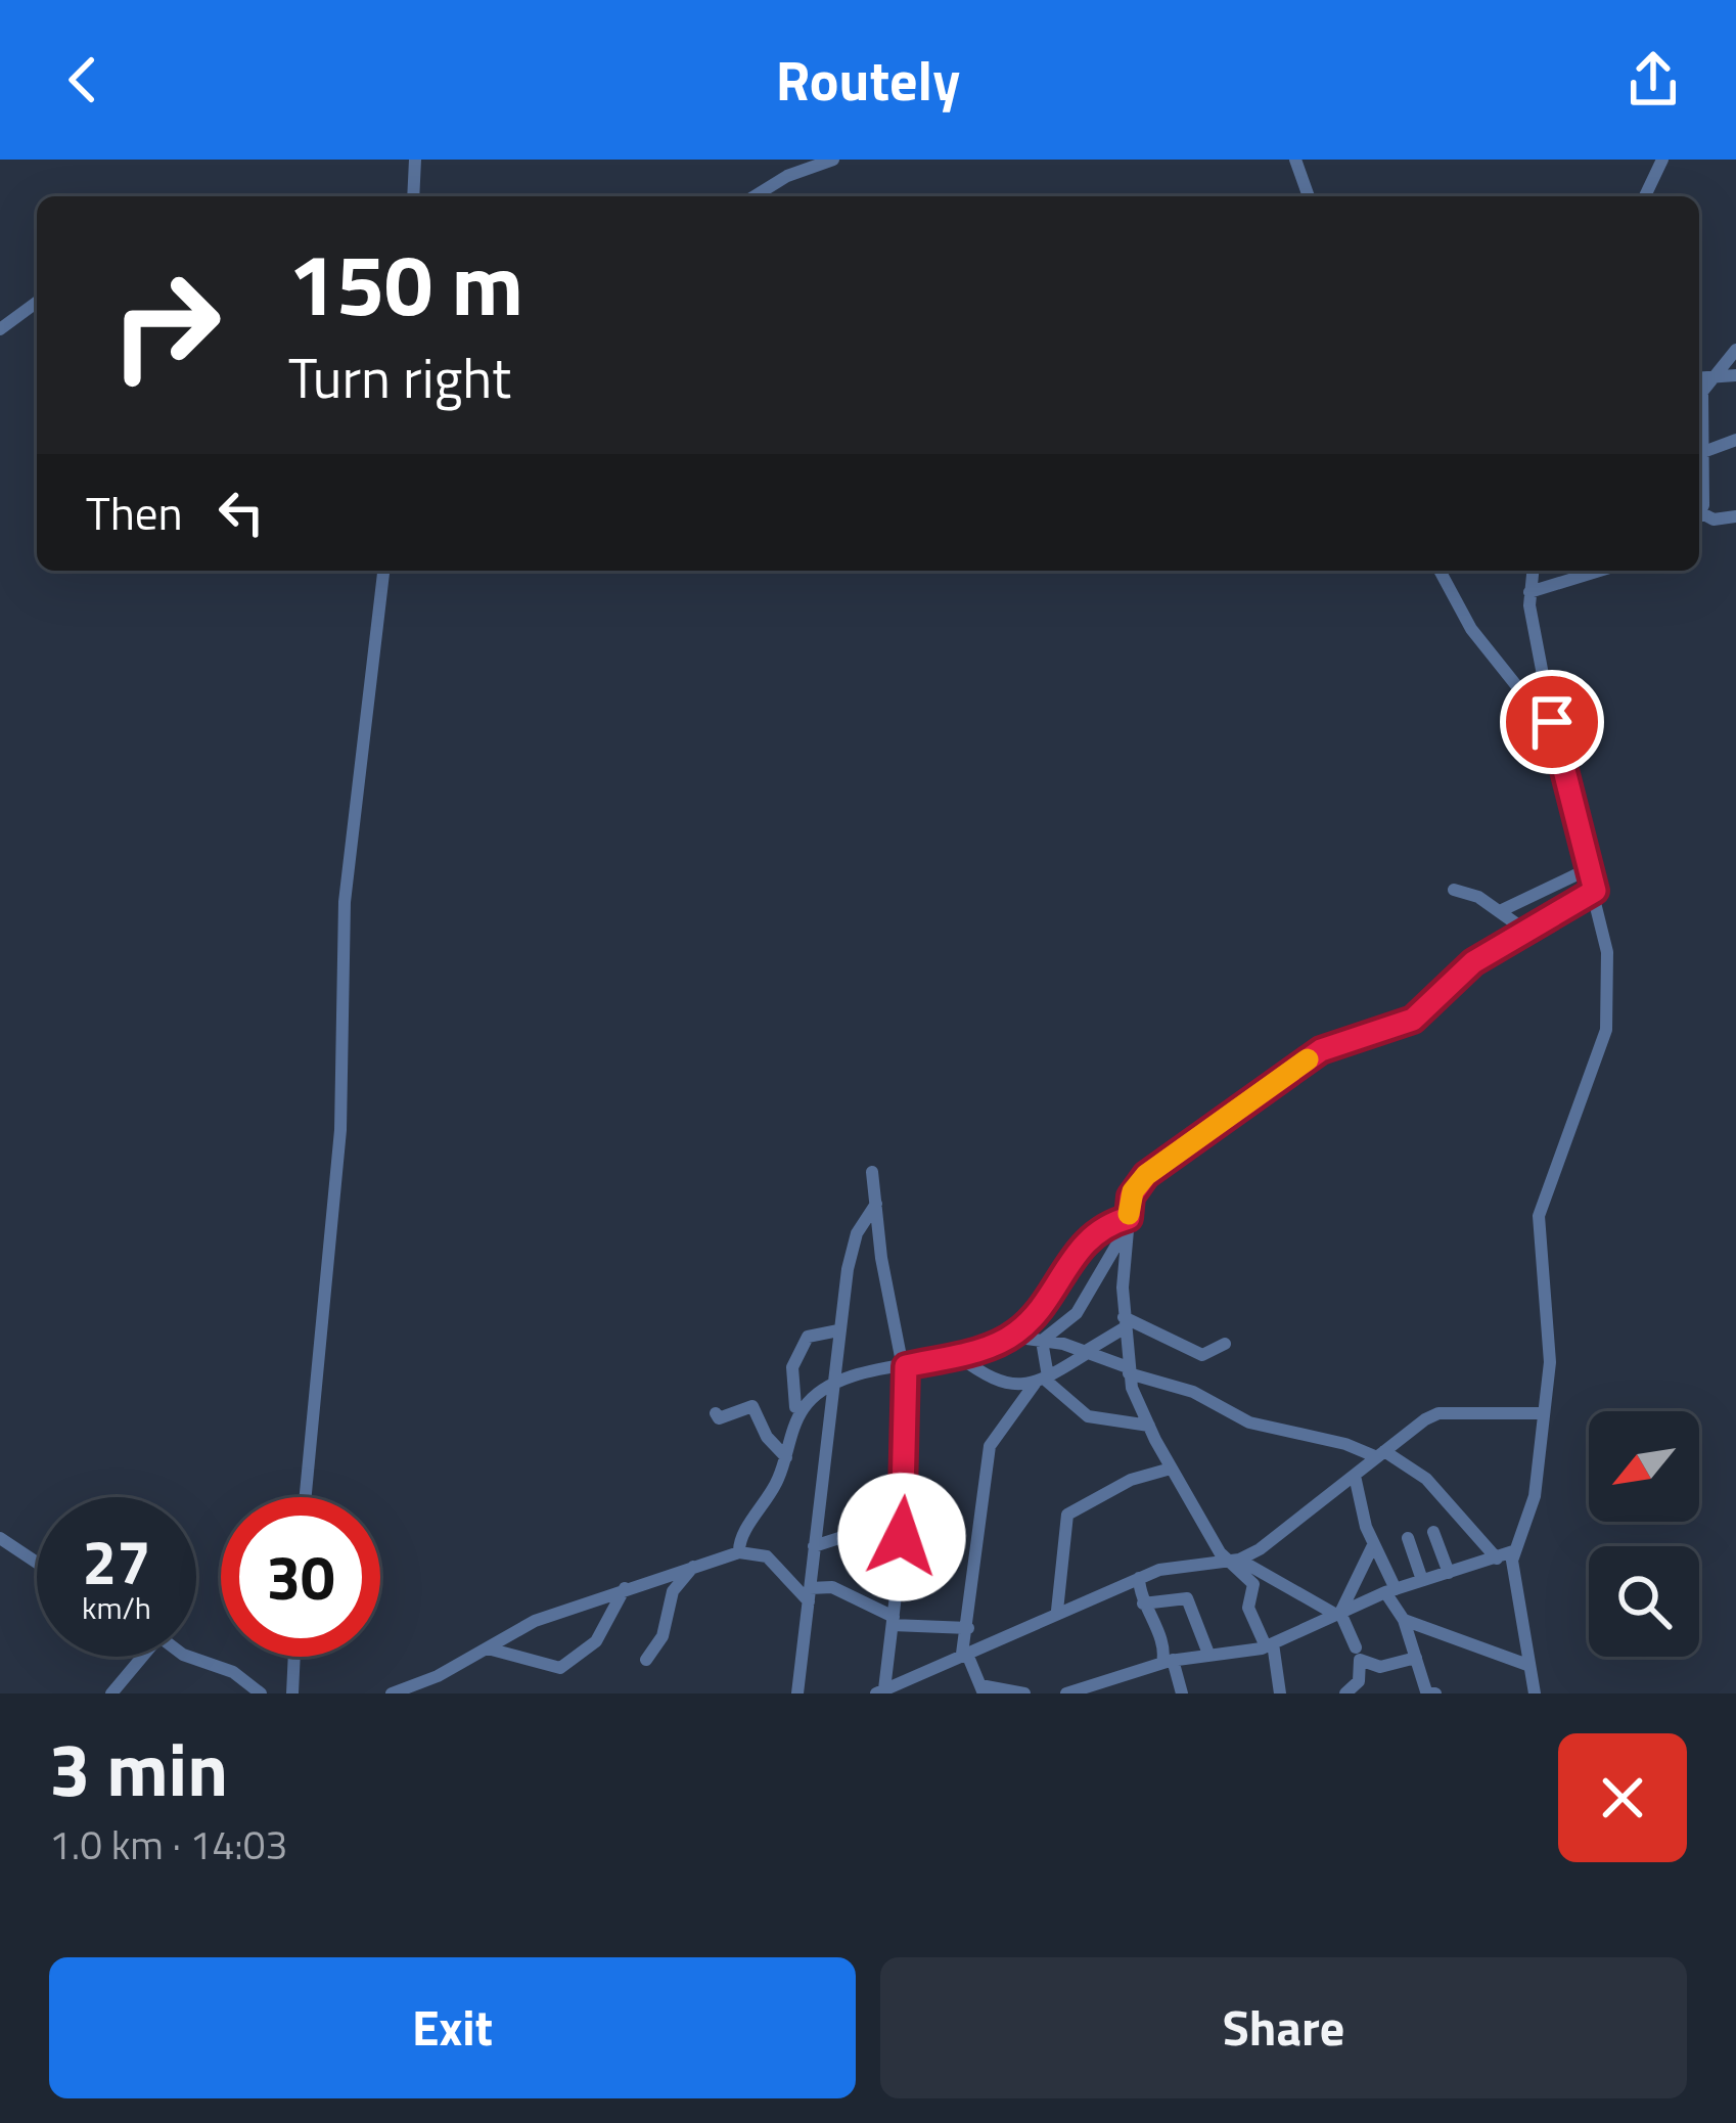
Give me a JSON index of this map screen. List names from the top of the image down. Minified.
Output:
{"north":"bottom left","page":{"header":"Routely","turn":["150 m","Turn right"],"then":"Then","speed":"27 km/h","limit":"30","heading":["3 min","1.0 km · 14:03"],"buttons":["Exit","Share"]}}
